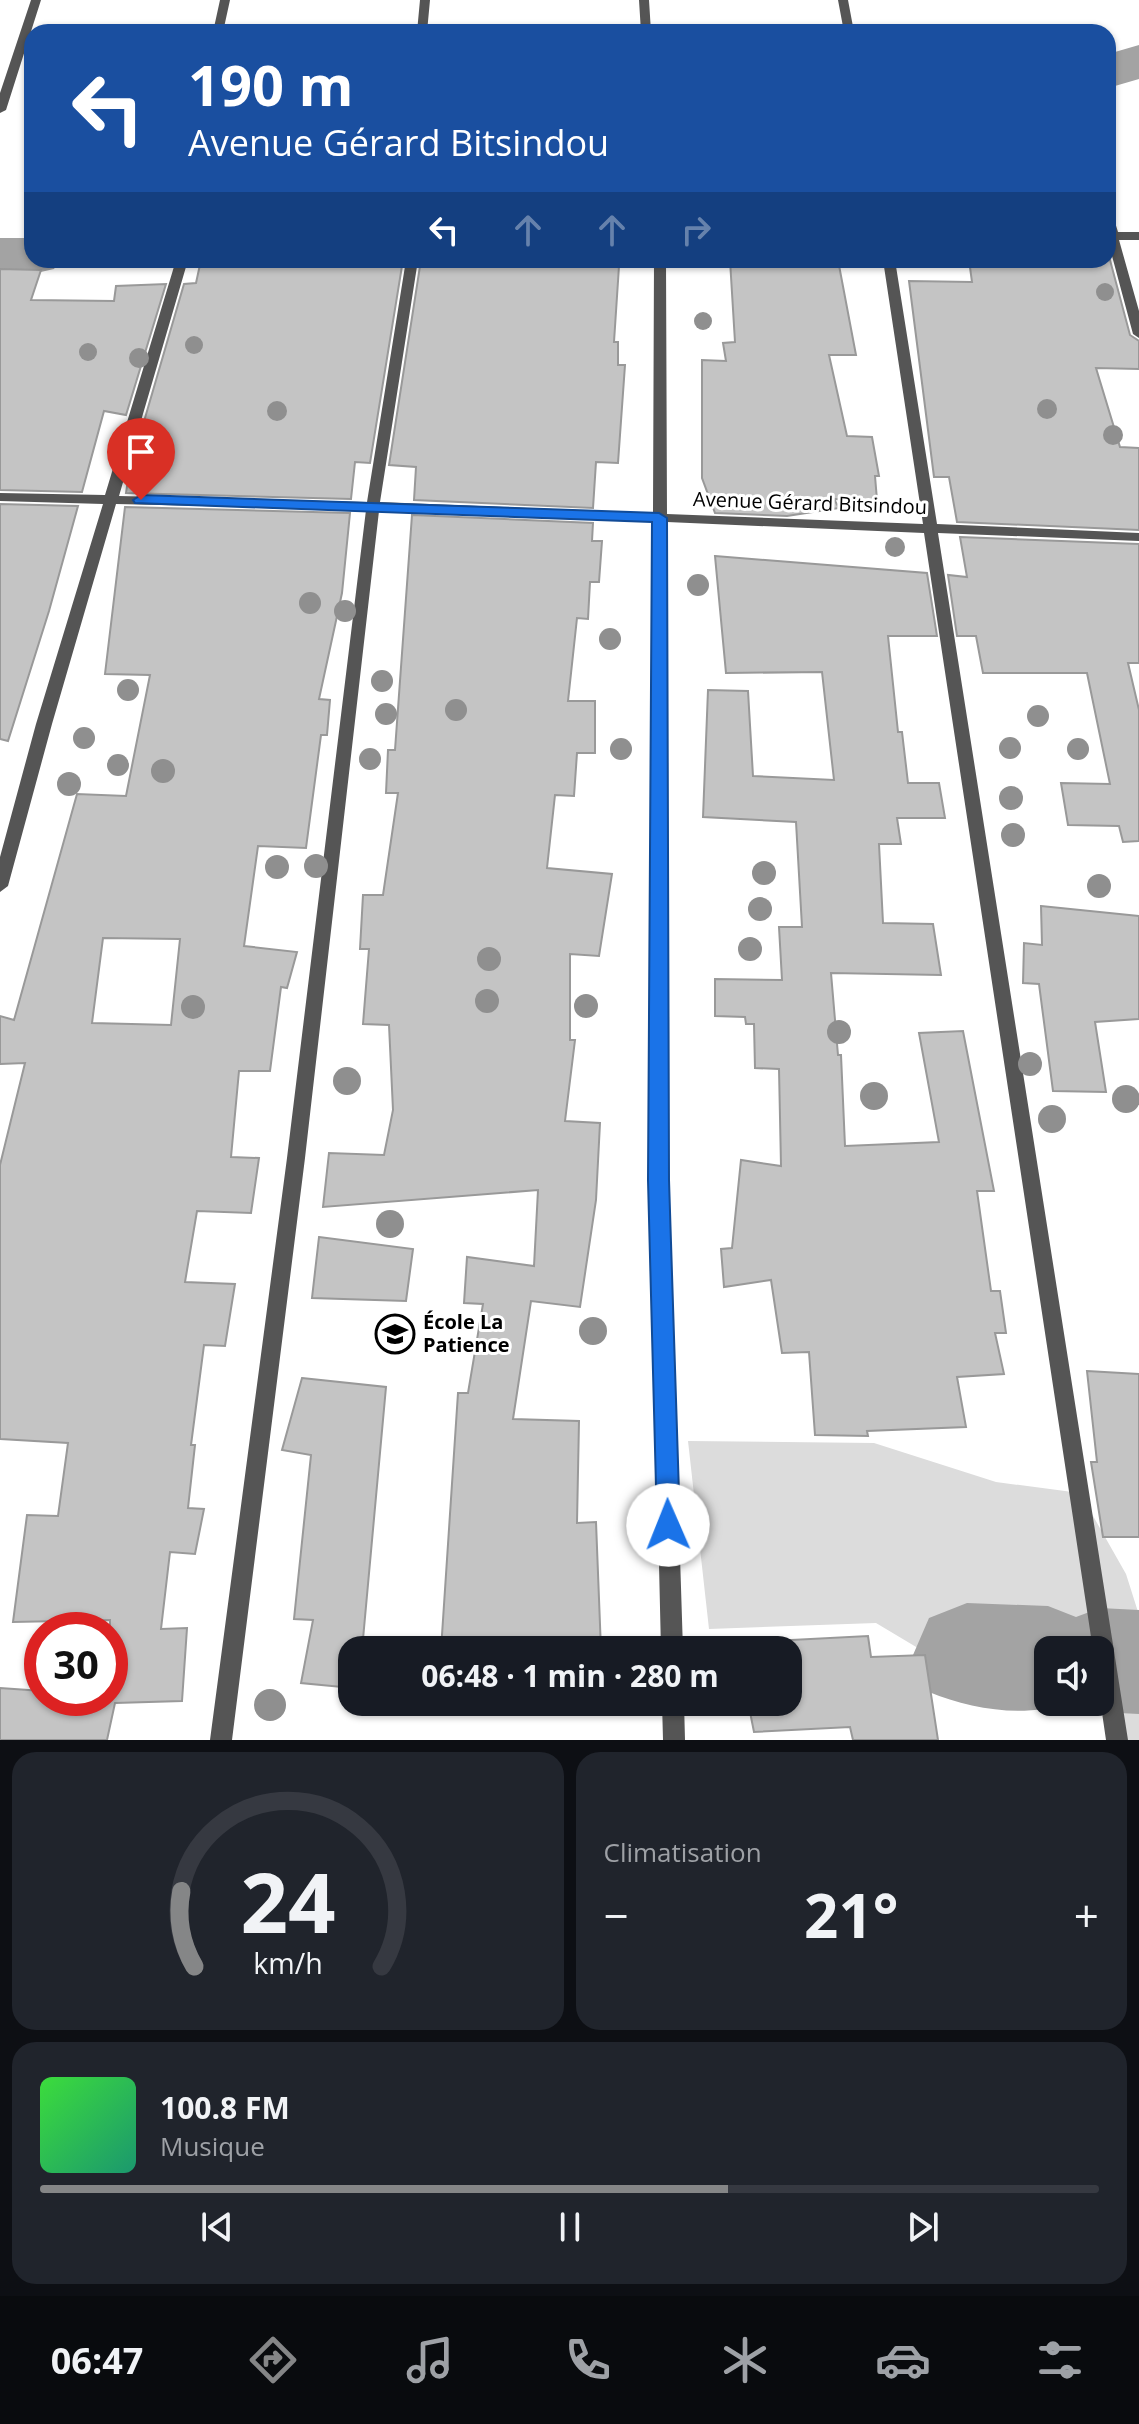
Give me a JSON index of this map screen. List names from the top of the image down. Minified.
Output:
{"streets":{"street":["Avenue Gérard Bitsindou"]},"places":{"school or university":["École La Patience"]},"page":{"turn":["190 m","Avenue Gérard Bitsindou"],"limit":"30","trip":"06:48 · 1 min · 280 m","tile":"Climatisation","heat":["−","21°","+"],"song":["100.8 FM","Musique"],"tabs":"06:47","gauge":["24","km/h"]}}
